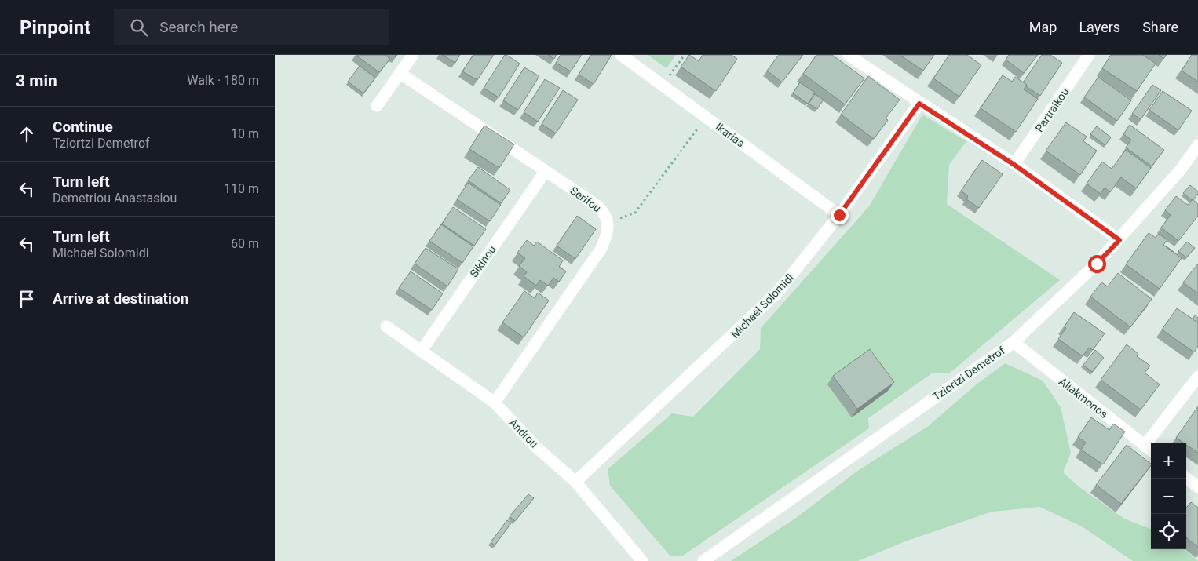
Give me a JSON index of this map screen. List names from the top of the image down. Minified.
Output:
{"streets":{"street":["Partraikou","Ikarias","Serifou","Sikinou","Michael Solomidi","Tziortzi Demetrof","Aliakmonos","Androu"]},"crossings":[["Ikarias","Michael Solomidi"],["Serifou","Sikinou"],["Serifou","Androu"],["Sikinou","Androu"],["Michael Solomidi","Androu"],["Tziortzi Demetrof","Aliakmonos"]],"page":{"header":"Pinpoint","search":"Search here","nav":["Map","Layers","Share"],"heading":["3 min","Walk · 180 m"],"list":[["Continue","Tziortzi Demetrof","10 m"],["Turn left","Demetriou Anastasiou","110 m"],["Turn left","Michael Solomidi","60 m"],"Arrive at destination"],"map_buttons":["+","−"]}}
